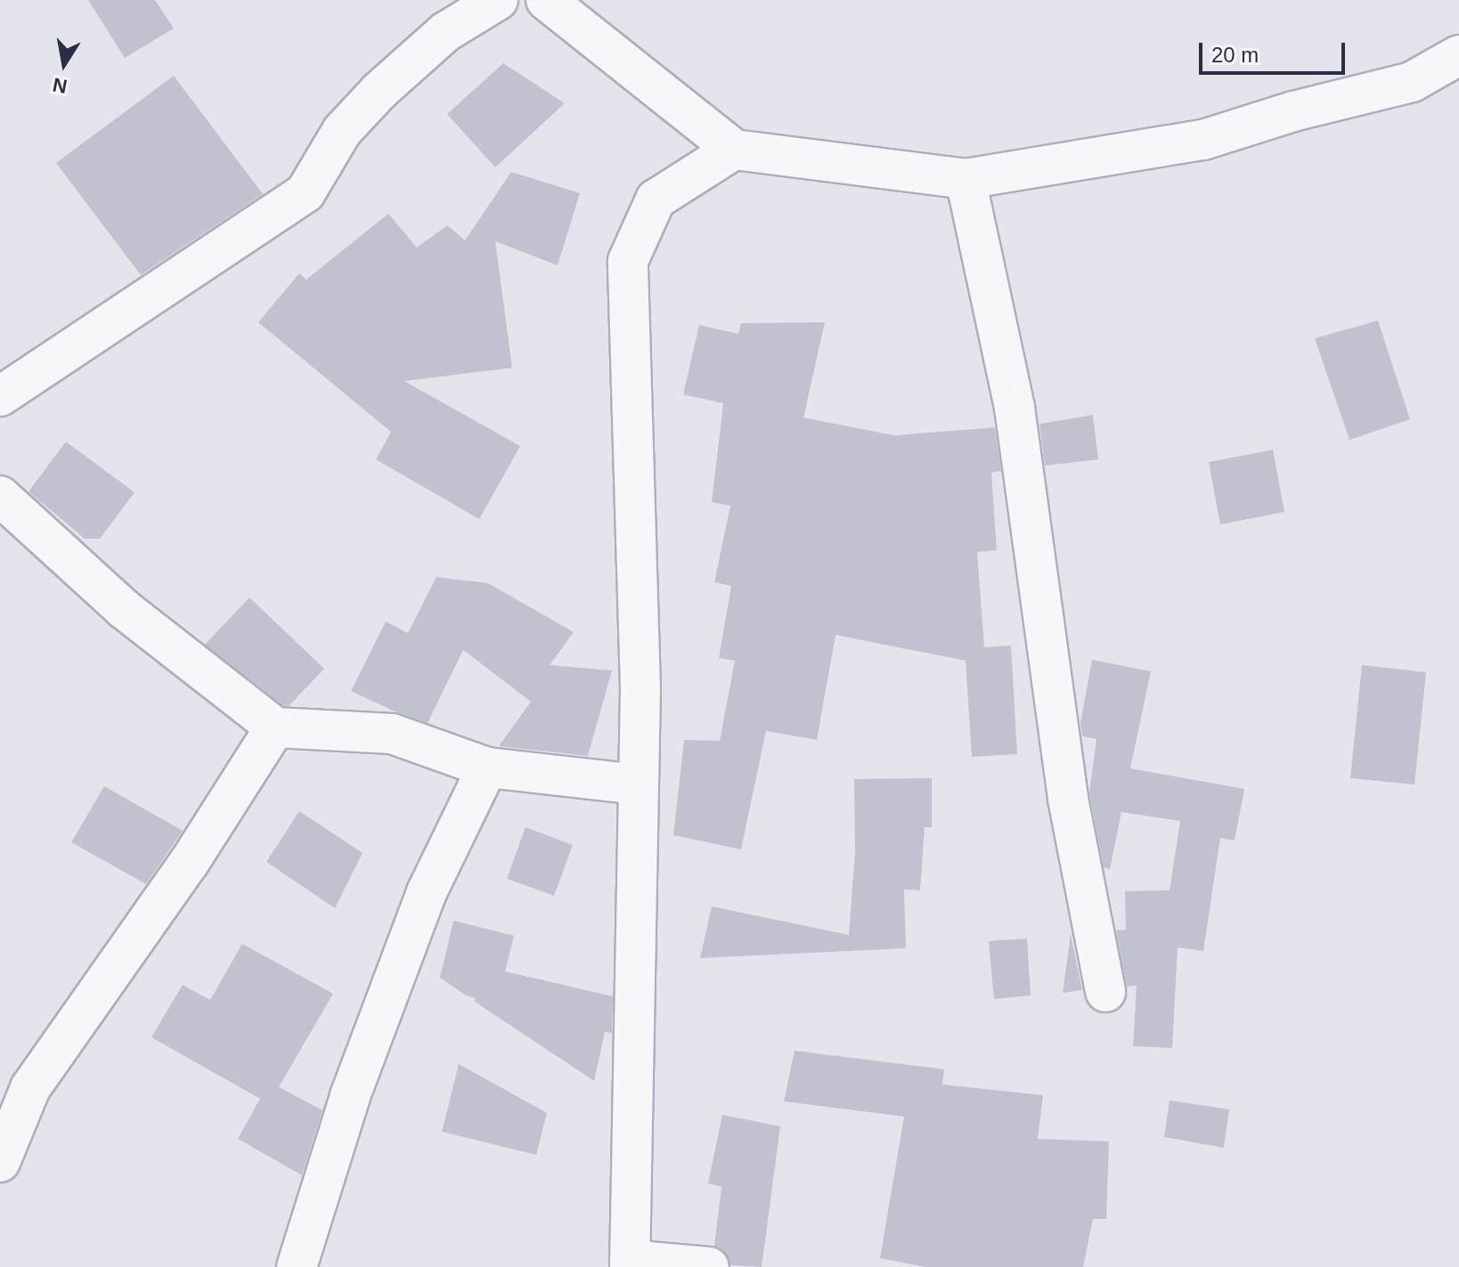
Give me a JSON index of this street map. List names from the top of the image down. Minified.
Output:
{"scale_bar":"20 m","north":"bottom"}
